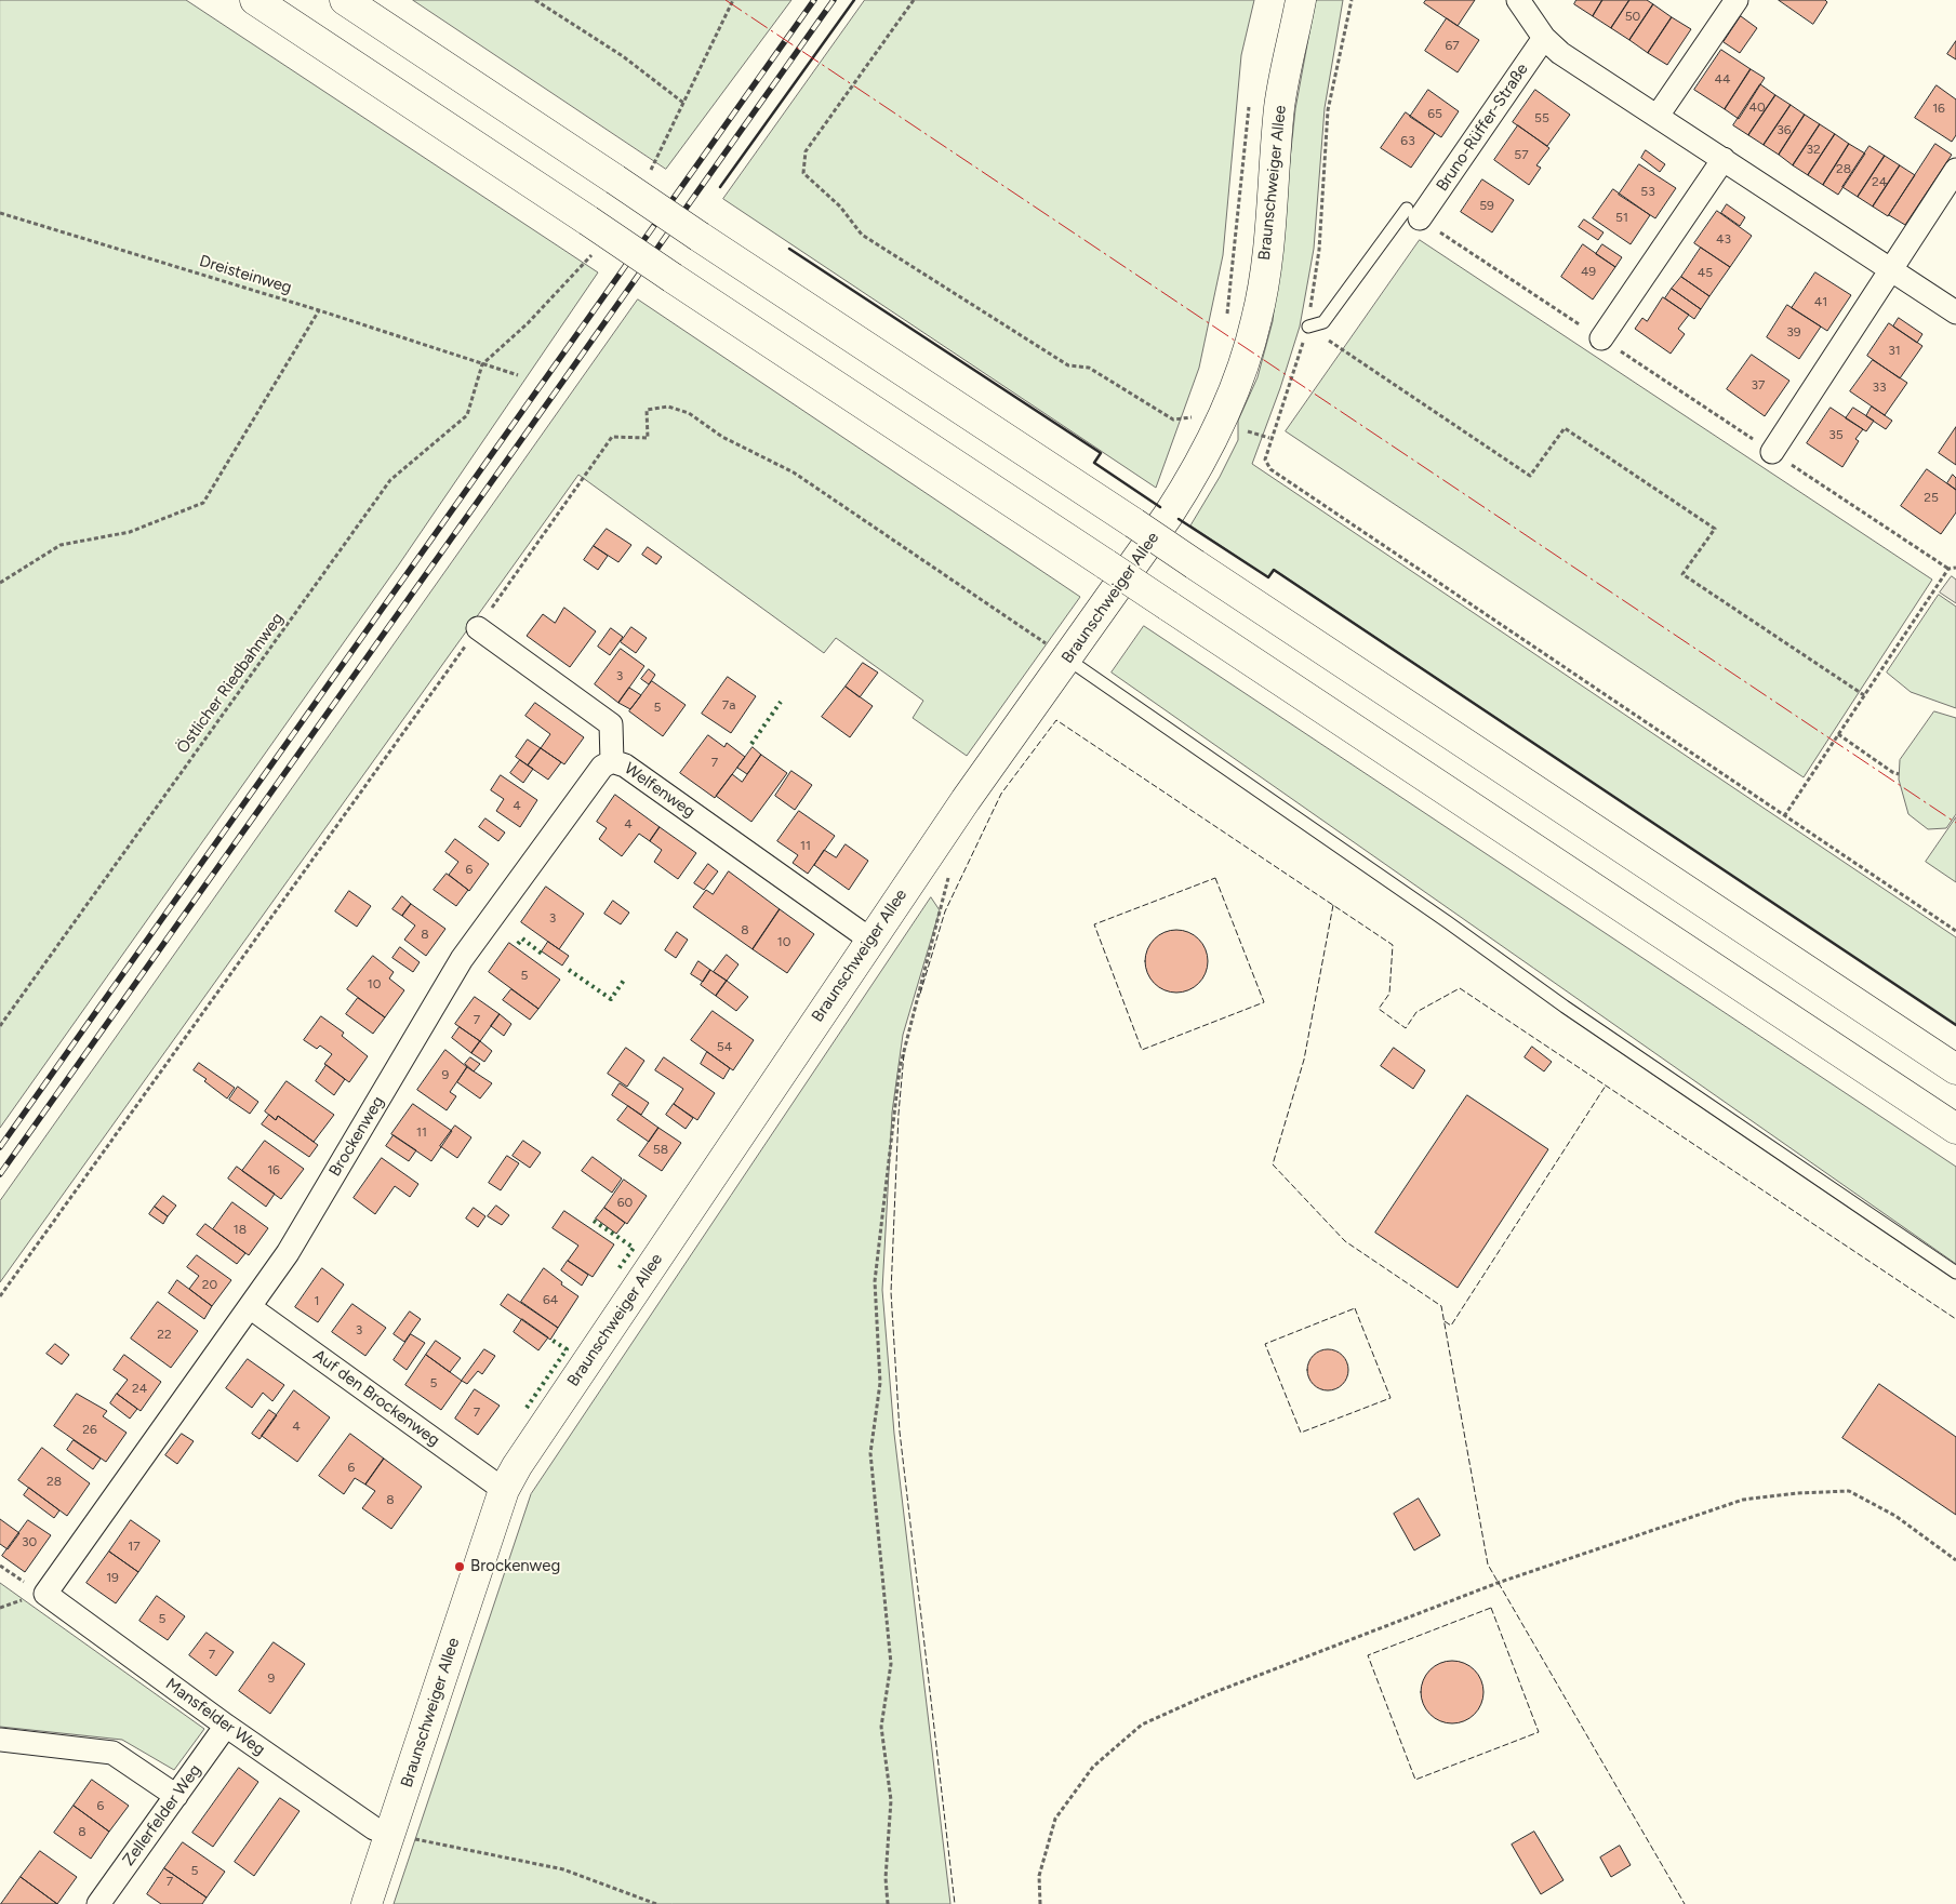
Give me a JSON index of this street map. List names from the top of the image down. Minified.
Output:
{"streets":{"main road":["Braunschweiger Allee"],"street":["Bruno-Rüffer-Straße","Welfenweg","Brockenweg","Auf den Brockenweg","Mansfelder Weg","Zellerfelder Weg"],"path":["Dreisteinweg","Östlicher Riedbahnweg"]},"crossings":[["Braunschweiger Allee","Welfenweg"],["Braunschweiger Allee","Auf den Brockenweg"],["Braunschweiger Allee","Mansfelder Weg"],["Dreisteinweg","Östlicher Riedbahnweg"],["Welfenweg","Brockenweg"],["Brockenweg","Auf den Brockenweg"],["Brockenweg","Mansfelder Weg"],["Mansfelder Weg","Zellerfelder Weg"]],"places":["Brockenweg"],"house_numbers":["50","67","44","40","16","65","55","36","63","32","57","28","24","53","59","51","43","49","45","41","39","31","37","33","35","25","3","7a","5","7","4","4","11","6","3","8","8","10","5","10","7","54","9","11","58","16","60","18","20","64","1","3","22","5","24","7","4","26","6","28","8","30","17","19","5","7","9","6","8","5","7"]}
